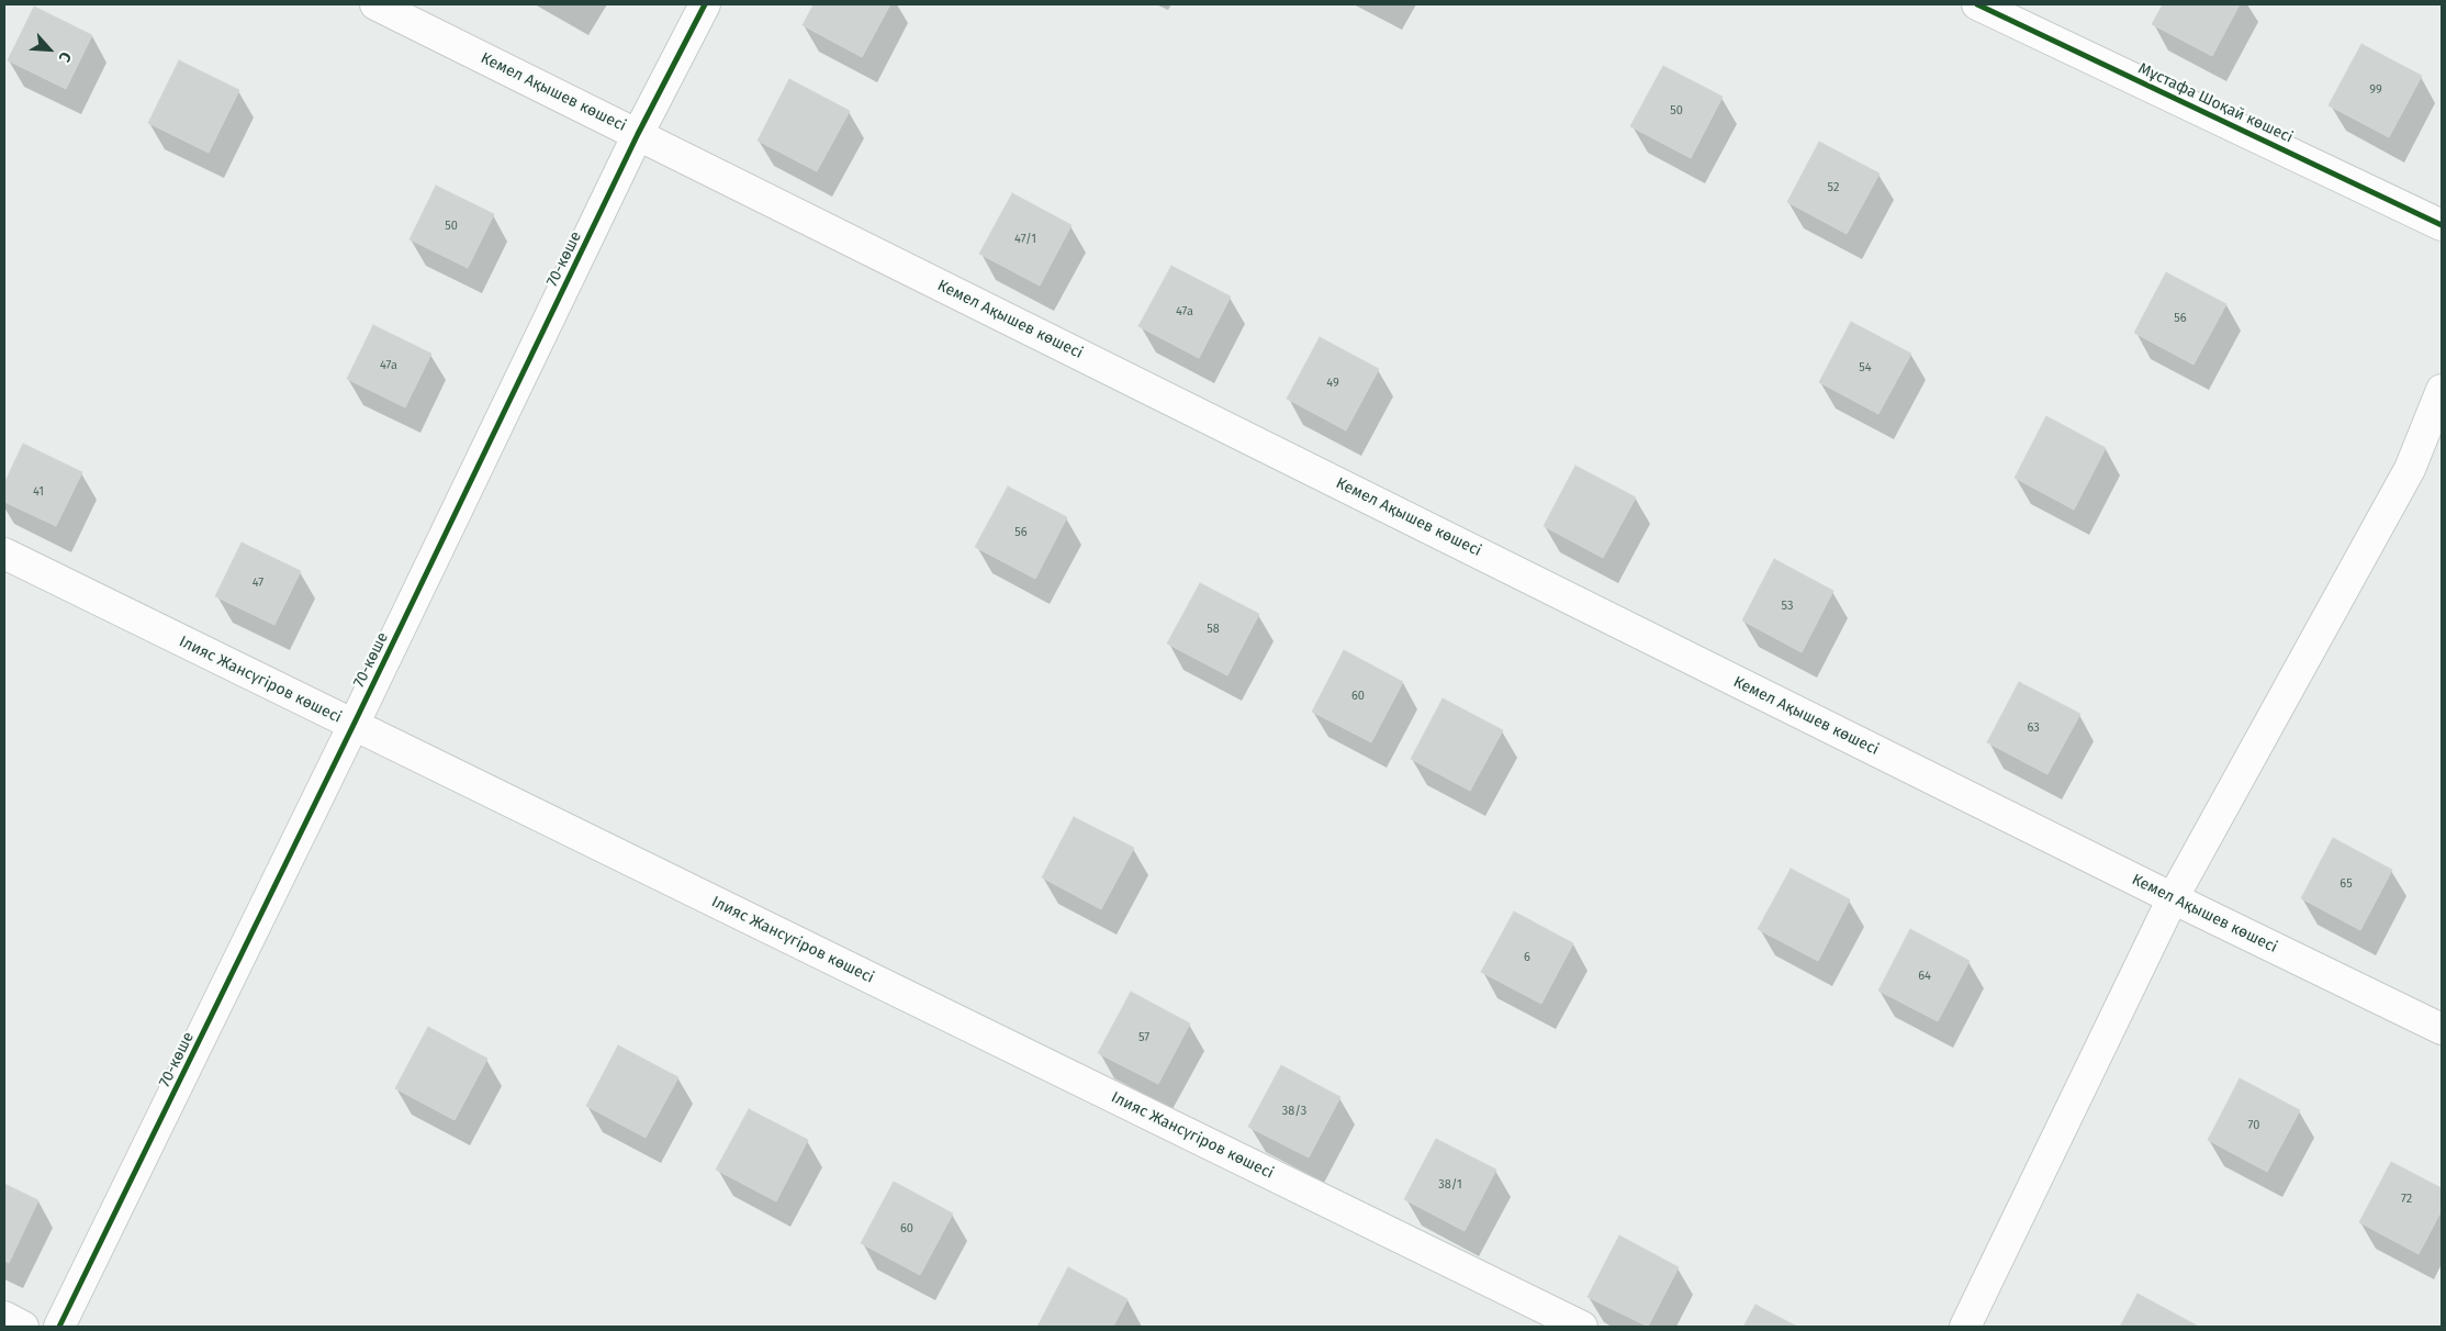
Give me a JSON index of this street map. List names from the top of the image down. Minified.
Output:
{"streets":{"street":["Кемел Ақышев көшесі","Мұстафа Шоқай көшесі","70-көше","Ілияс Жансүгіров көшесі"]},"crossings":[["Кемел Ақышев көшесі","70-көше"],["70-көше","Ілияс Жансүгіров көшесі"]],"house_numbers":["99","50","52","50","47/1","47а","56","47а","54","49","41","56","47","53","58","60","63","65","6","64","57","38/3","70","38/1","72","60"],"north":"bottom right"}
